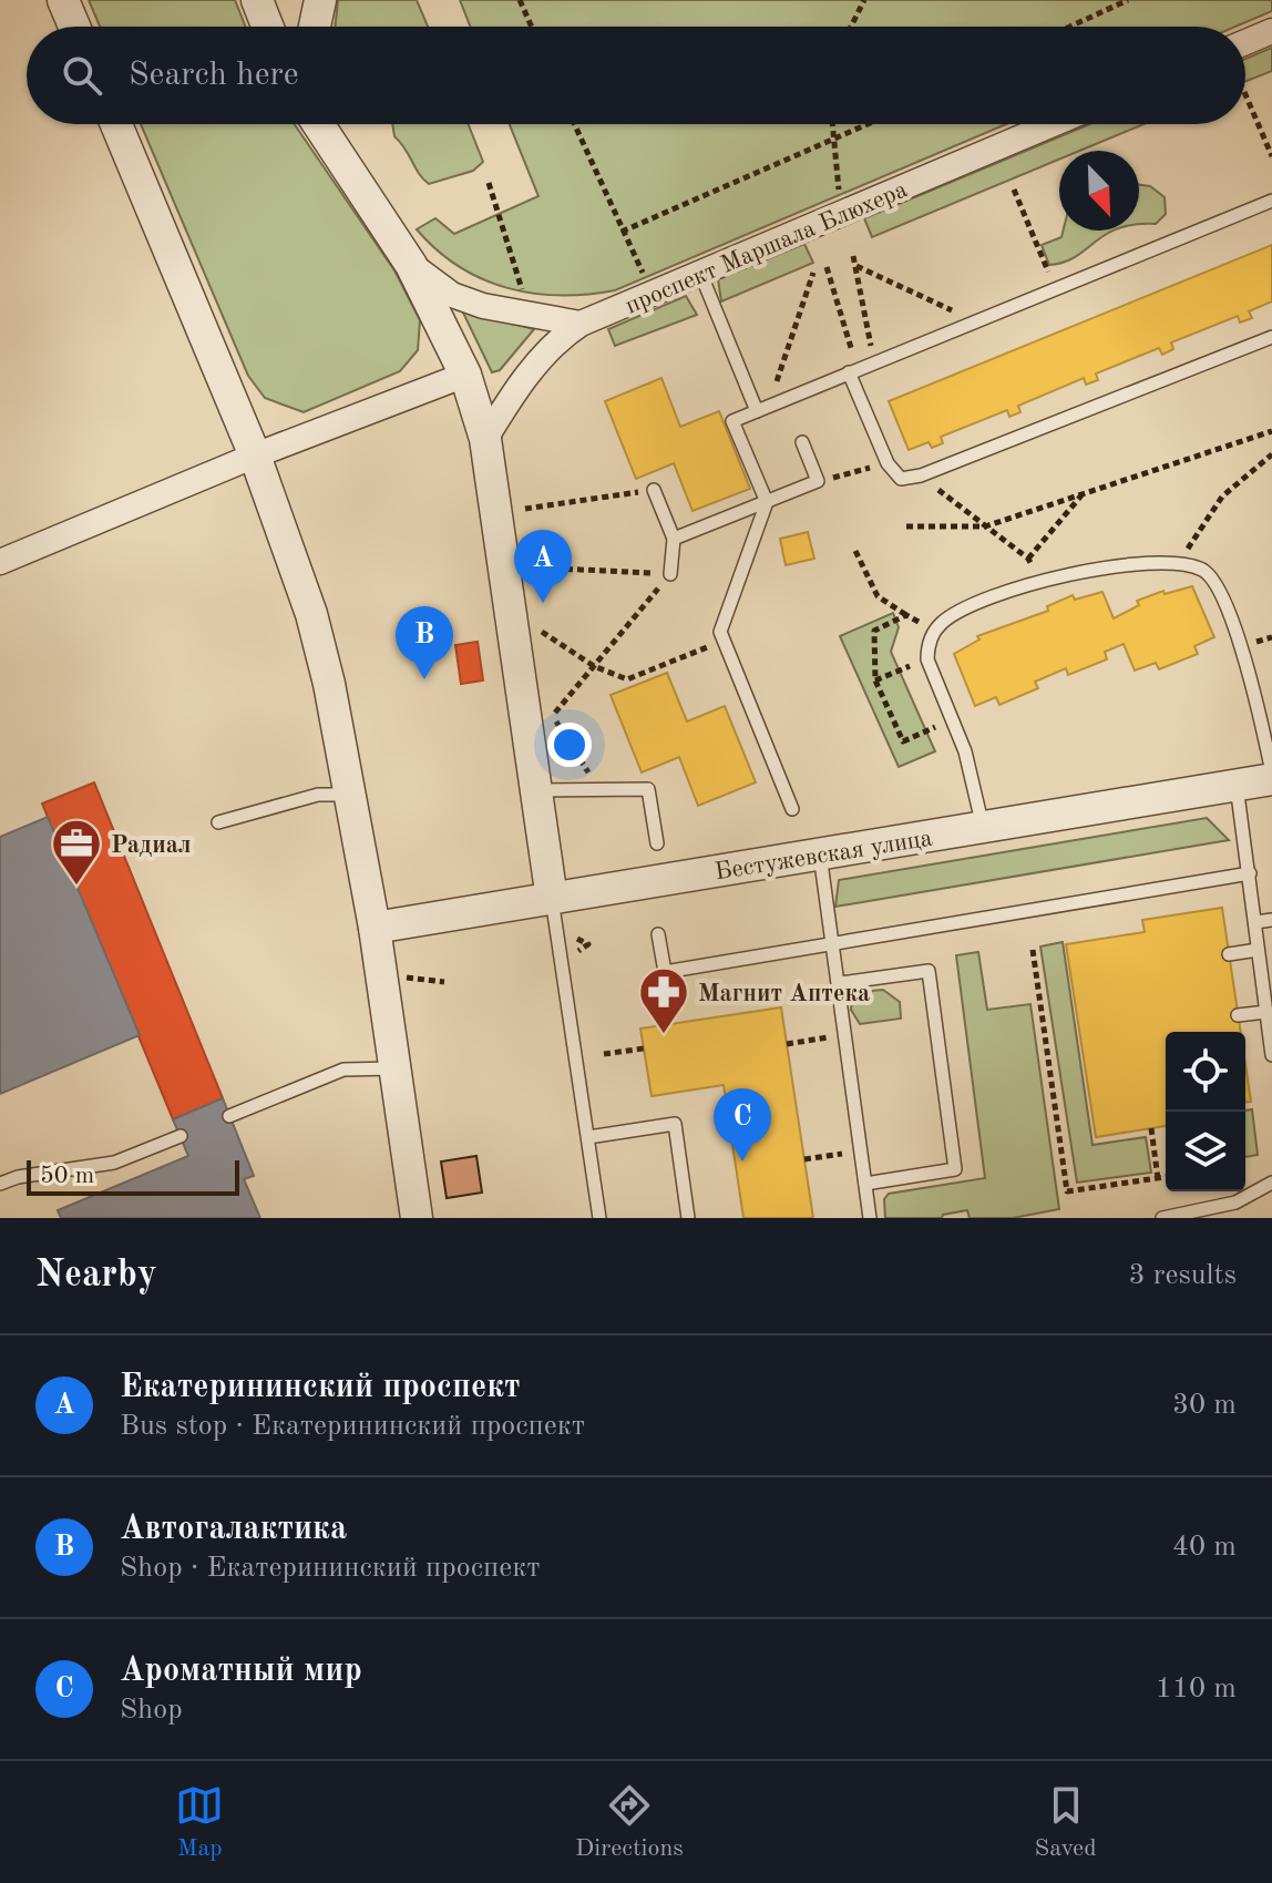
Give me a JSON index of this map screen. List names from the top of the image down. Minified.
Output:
{"streets":{"street":["проспект Маршала Блюхера","Бестужевская улица"]},"places":{"office":["Радиал"],"pharmacy":["Магнит Аптека"]},"scale_bar":"50 m","north":"bottom right","page":{"search":"Search here","pins":["A","B","C"],"scale":"50 m","heading":["Nearby","3 results"],"list":[{"mark":"A","name":"Екатерининский проспект","note":"Bus stop · Екатерининский проспект","value":"30 m"},{"mark":"B","name":"Автогалактика","note":"Shop · Екатерининский проспект","value":"40 m"},{"mark":"C","name":"Ароматный мир","note":"Shop","value":"110 m"}],"nav":["Map","Directions","Saved"]}}
